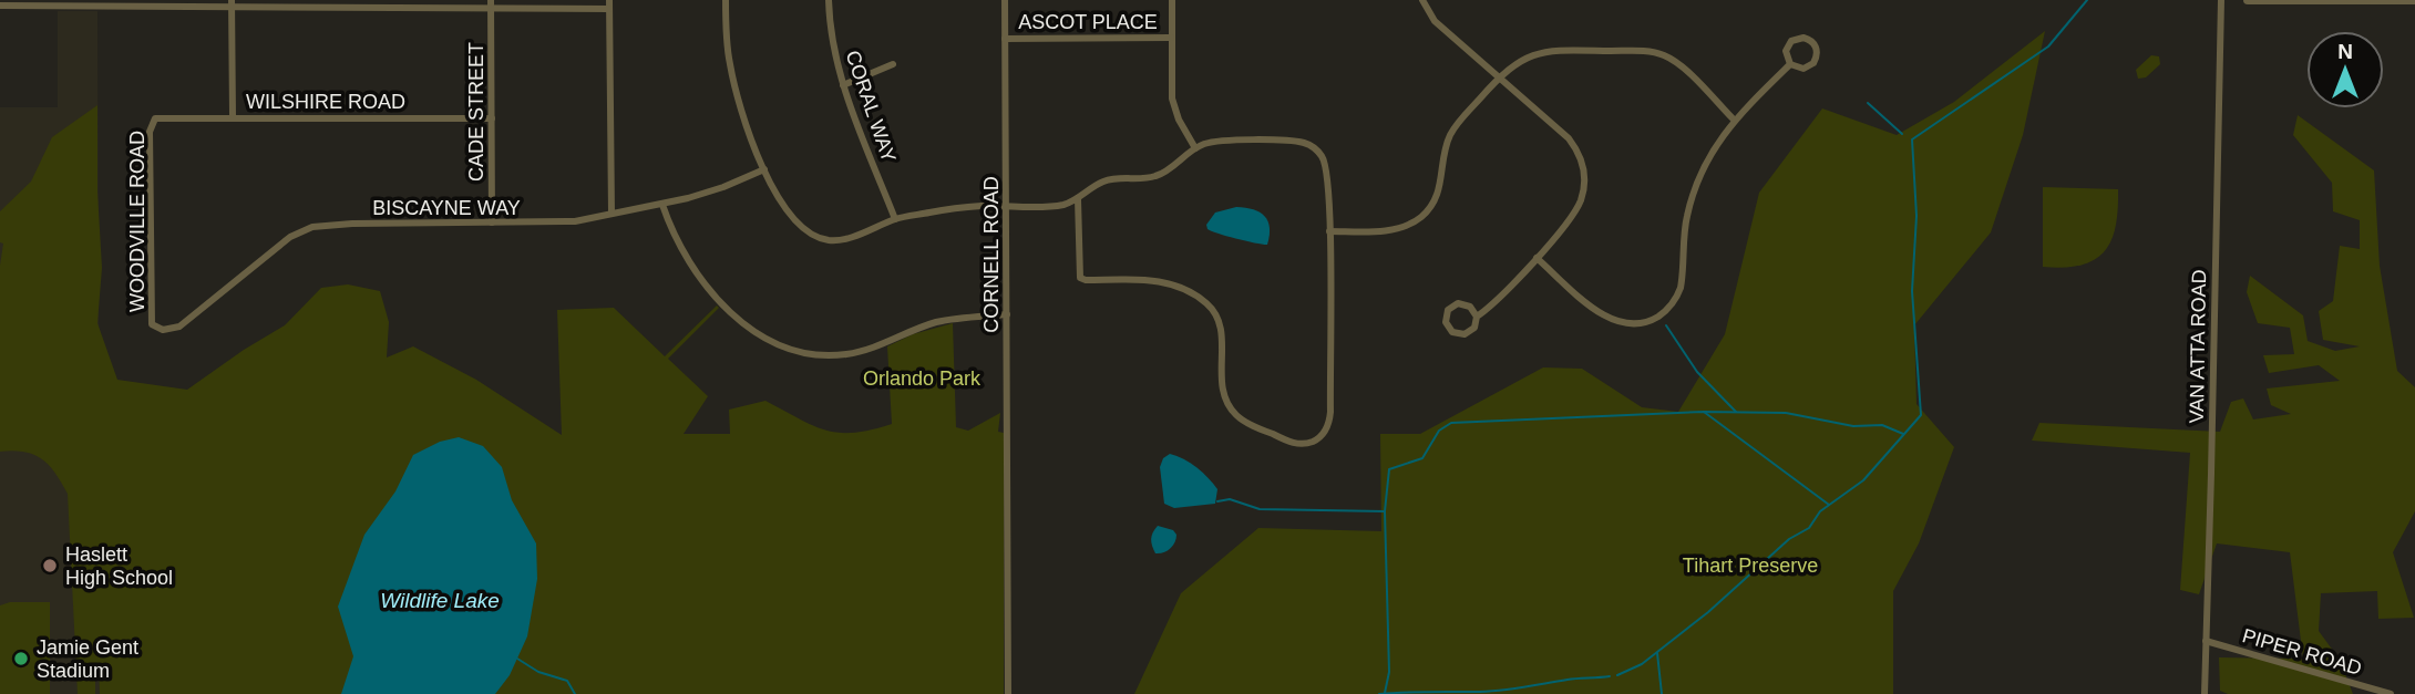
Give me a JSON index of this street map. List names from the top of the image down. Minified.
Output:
{"streets":{"street":["ASCOT PLACE","WILSHIRE ROAD","CORAL WAY","CADE STREET","BISCAYNE WAY","WOODVILLE ROAD","CORNELL ROAD","VAN ATTA ROAD","PIPER ROAD"]},"crossings":[["ASCOT PLACE","CORNELL ROAD"],["WILSHIRE ROAD","CADE STREET"],["WILSHIRE ROAD","WOODVILLE ROAD"],["CADE STREET","BISCAYNE WAY"],["BISCAYNE WAY","WOODVILLE ROAD"],["VAN ATTA ROAD","PIPER ROAD"]],"water":["Wildlife Lake"],"parks":["Orlando Park","Tihart Preserve"],"places":["Haslett High School","Jamie Gent Stadium"],"north":"top"}
